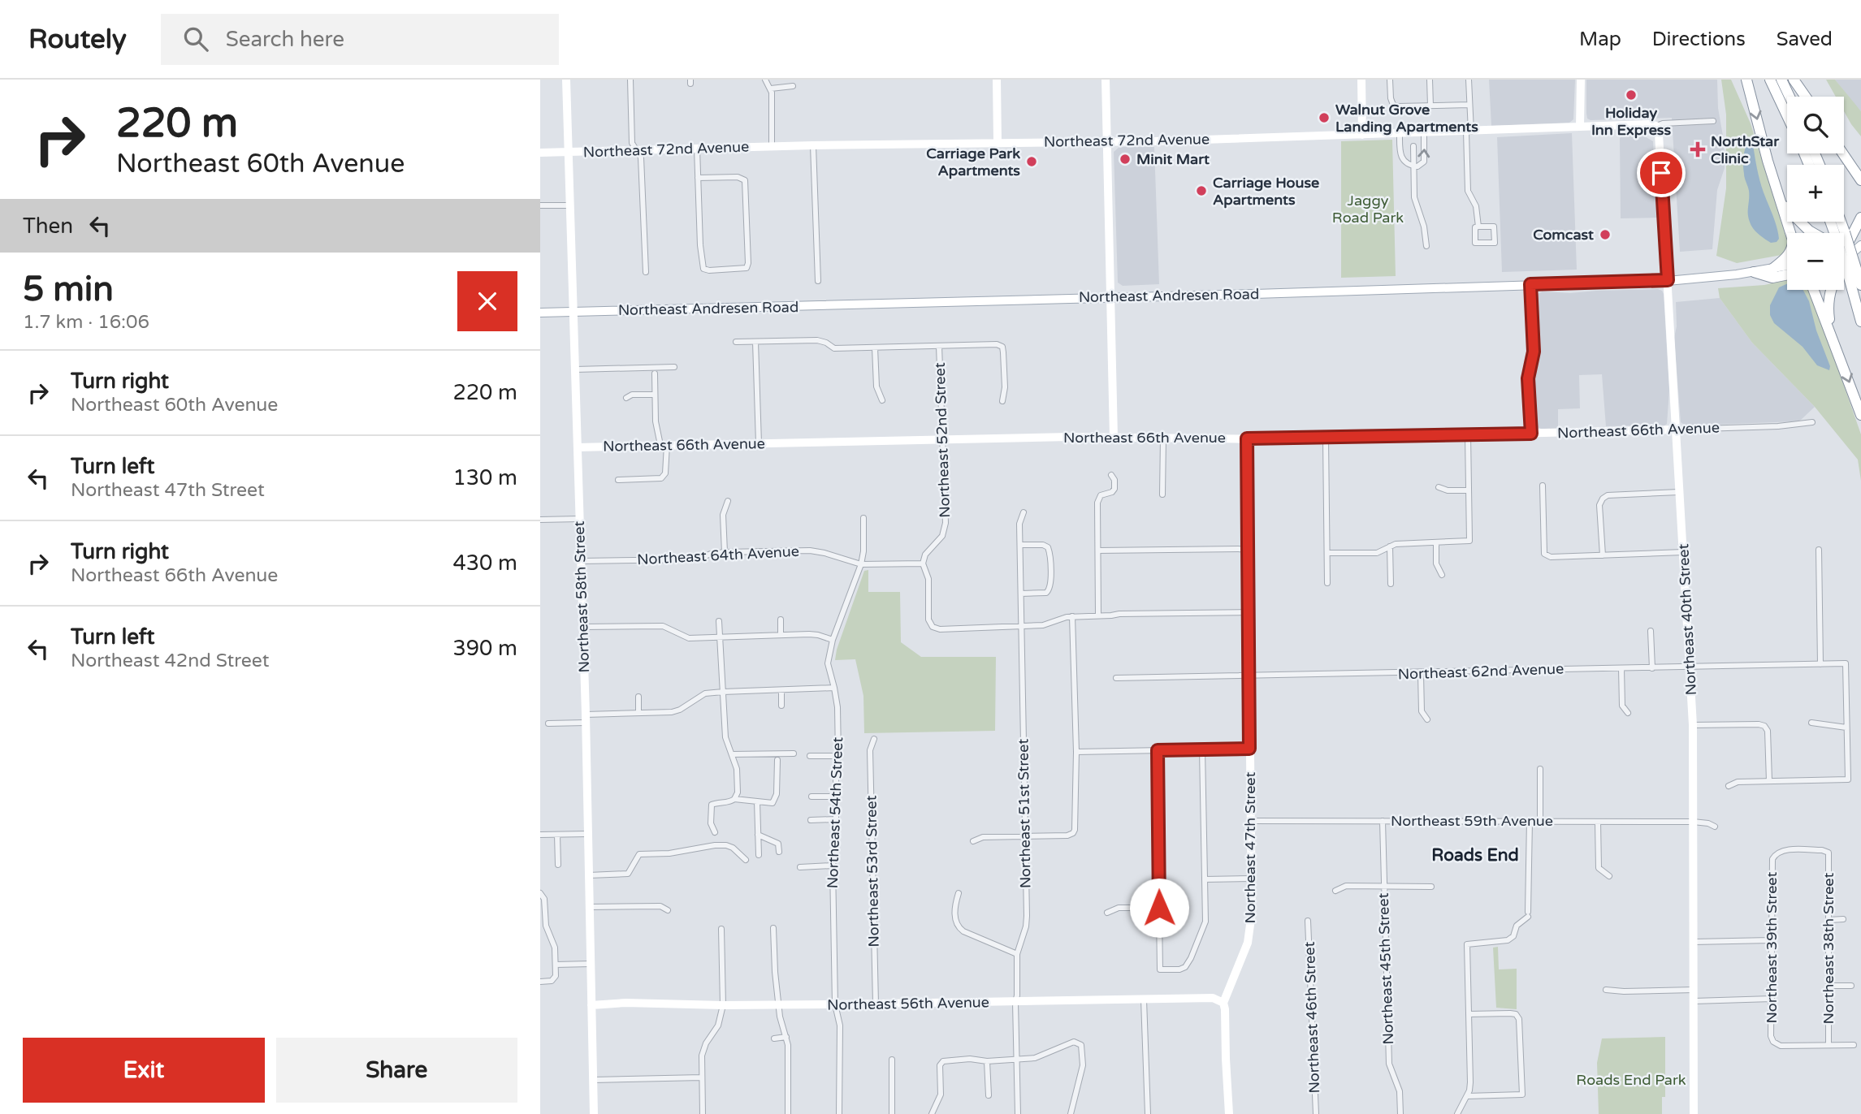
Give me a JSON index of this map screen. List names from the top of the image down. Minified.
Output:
{"streets":{"main road":["Northeast Andresen Road"],"street":["Northeast 72nd Avenue","Northeast 66th Avenue","Northeast 52nd Street","Northeast 64th Avenue","Northeast 58th Street","Northeast 40th Street","Northeast 62nd Avenue","Northeast 54th Street","Northeast 51st Street","Northeast 59th Avenue","Northeast 47th Street","Northeast 53rd Street","Northeast 39th Street","Northeast 38th Street","Northeast 45th Street","Northeast 56th Avenue","Northeast 46th Street"]},"crossings":[["Northeast 72nd Avenue","Northeast 58th Street"],["Northeast 72nd Avenue","Northeast 40th Street"],["Northeast Andresen Road","Northeast 58th Street"],["Northeast Andresen Road","Northeast 40th Street"],["Northeast 66th Avenue","Northeast 52nd Street"],["Northeast 66th Avenue","Northeast 58th Street"],["Northeast 66th Avenue","Northeast 40th Street"],["Northeast 66th Avenue","Northeast 47th Street"],["Northeast 52nd Street","Northeast 64th Avenue"],["Northeast 64th Avenue","Northeast 58th Street"],["Northeast 64th Avenue","Northeast 54th Street"],["Northeast 58th Street","Northeast 56th Avenue"],["Northeast 40th Street","Northeast 62nd Avenue"],["Northeast 40th Street","Northeast 59th Avenue"],["Northeast 62nd Avenue","Northeast 47th Street"],["Northeast 54th Street","Northeast 56th Avenue"],["Northeast 51st Street","Northeast 56th Avenue"],["Northeast 59th Avenue","Northeast 47th Street"],["Northeast 59th Avenue","Northeast 45th Street"],["Northeast 47th Street","Northeast 56th Avenue"],["Northeast 53rd Street","Northeast 56th Avenue"],["Northeast 39th Street","Northeast 38th Street"]],"districts":["Roads End"],"parks":["Jaggy Road Park","Roads End Park"],"places":{"other":["Holiday Inn Express","Walnut Grove Landing Apartments","Minit Mart","Carriage Park Apartments","Carriage House Apartments","Comcast"],"health":["NorthStar Clinic"]},"page":{"header":"Routely","search":"Search here","nav":["Map","Directions","Saved"],"turn":["220 m","Northeast 60th Avenue"],"map_buttons":["+","−"],"then":"Then","heading":["5 min","1.7 km · 16:06"],"list":[{"name":"Turn right","note":"Northeast 60th Avenue","value":"220 m"},{"name":"Turn left","note":"Northeast 47th Street","value":"130 m"},{"name":"Turn right","note":"Northeast 66th Avenue","value":"430 m"},{"name":"Turn left","note":"Northeast 42nd Street","value":"390 m"}],"buttons":["Exit","Share"]}}
